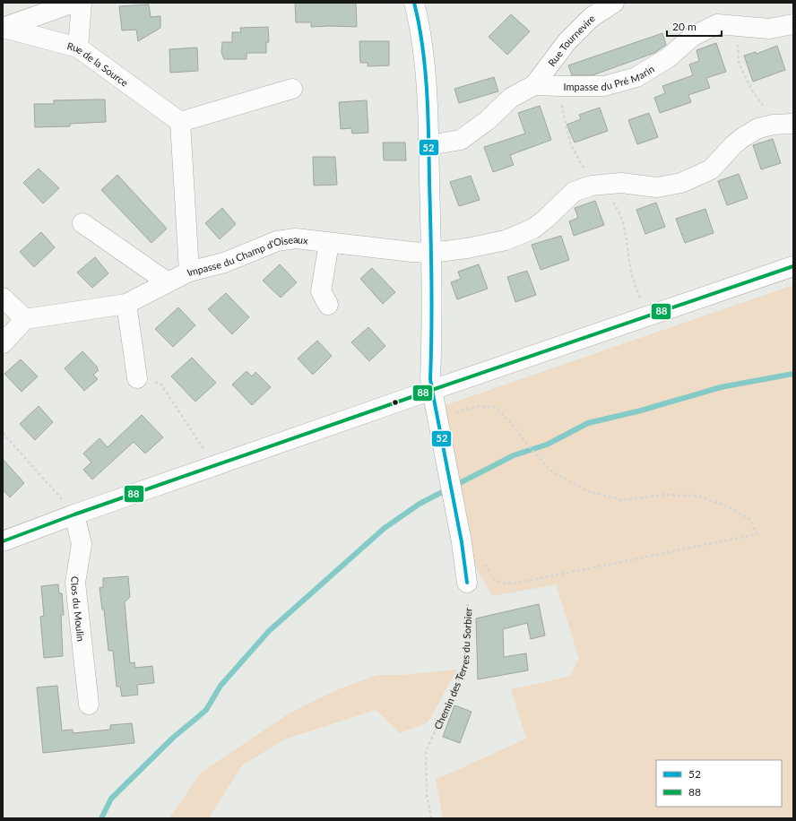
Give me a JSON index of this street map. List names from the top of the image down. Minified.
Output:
{"streets":{"street":["Rue Tournevire","Rue de la Source","Impasse du Pré Marin","Impasse du Champ d'Oiseaux","Clos du Moulin"],"path":["Chemin des Terres du Sorbier"]},"crossings":[["Rue Tournevire","Impasse du Pré Marin"]],"lines":["transit line 52","transit line 88"],"legend":["52","88"],"scale_bar":"20 m"}
